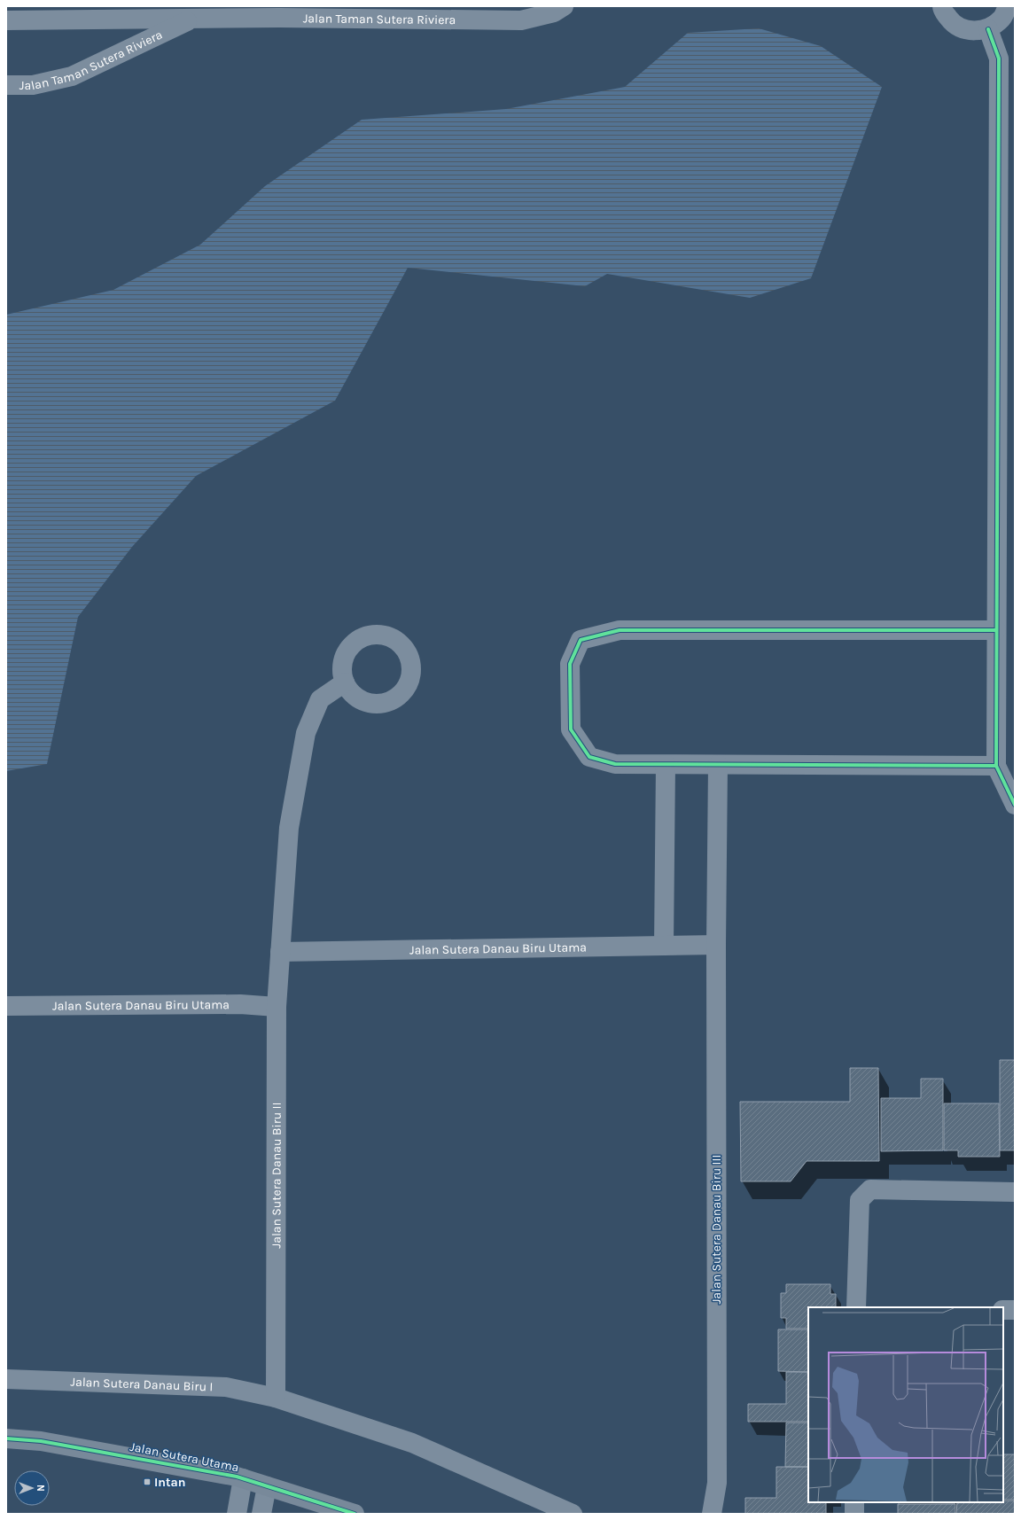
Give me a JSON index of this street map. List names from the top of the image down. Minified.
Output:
{"streets":{"street":["Jalan Taman Sutera Riviera","Jalan Sutera Danau Biru Utama","Jalan Sutera Danau Biru II","Jalan Sutera Danau Biru III","Jalan Sutera Danau Biru I","Jalan Sutera Utama"]},"crossings":[["Jalan Sutera Danau Biru Utama","Jalan Sutera Danau Biru II"],["Jalan Sutera Danau Biru Utama","Jalan Sutera Danau Biru III"],["Jalan Sutera Danau Biru II","Jalan Sutera Danau Biru I"]],"places":{"transit":["Intan"]},"north":"right"}
